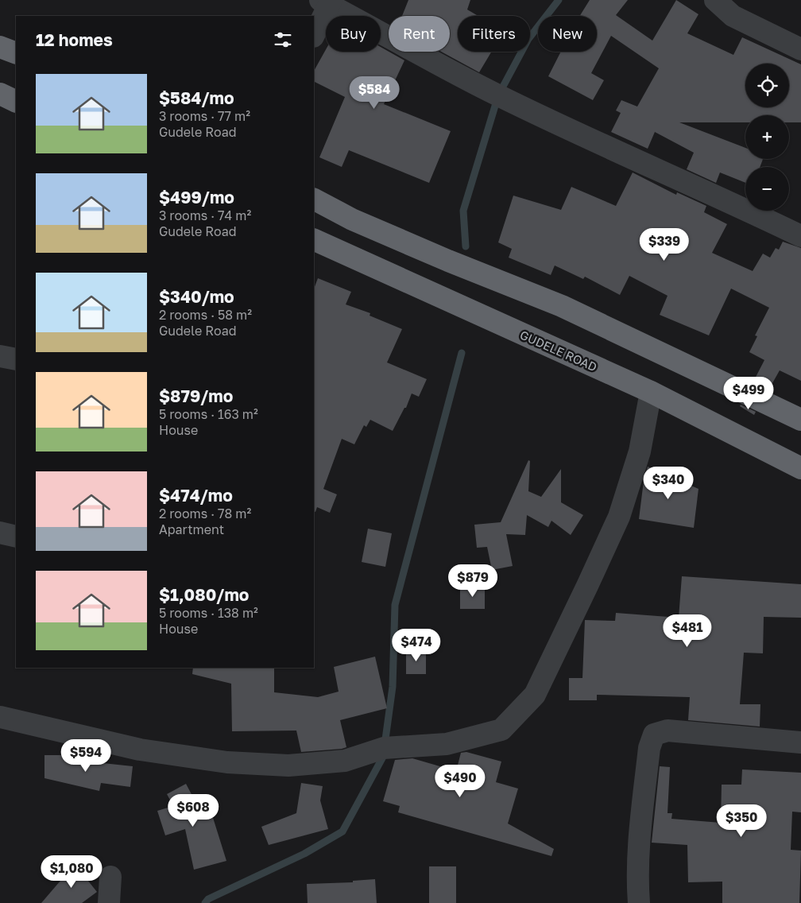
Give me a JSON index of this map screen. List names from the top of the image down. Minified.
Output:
{"streets":{"highway":["GUDELE ROAD"]},"page":{"chip":["Buy","Rent","Filters","New"],"heading":"12 homes","map_buttons":["+","−"],"list":[{"name":"$584/mo","note":"3 rooms · 77 m² · Gudele Road"},{"name":"$499/mo","note":"3 rooms · 74 m² · Gudele Road"},{"name":"$340/mo","note":"2 rooms · 58 m² · Gudele Road"},{"name":"$879/mo","note":"5 rooms · 163 m² · House"},{"name":"$474/mo","note":"2 rooms · 78 m² · Apartment"},{"name":"$1,080/mo","note":"5 rooms · 138 m² · House"}],"price":["$584","$339","$499","$340","$879","$481","$474","$594","$490","$608","$350","$1,080"]}}
